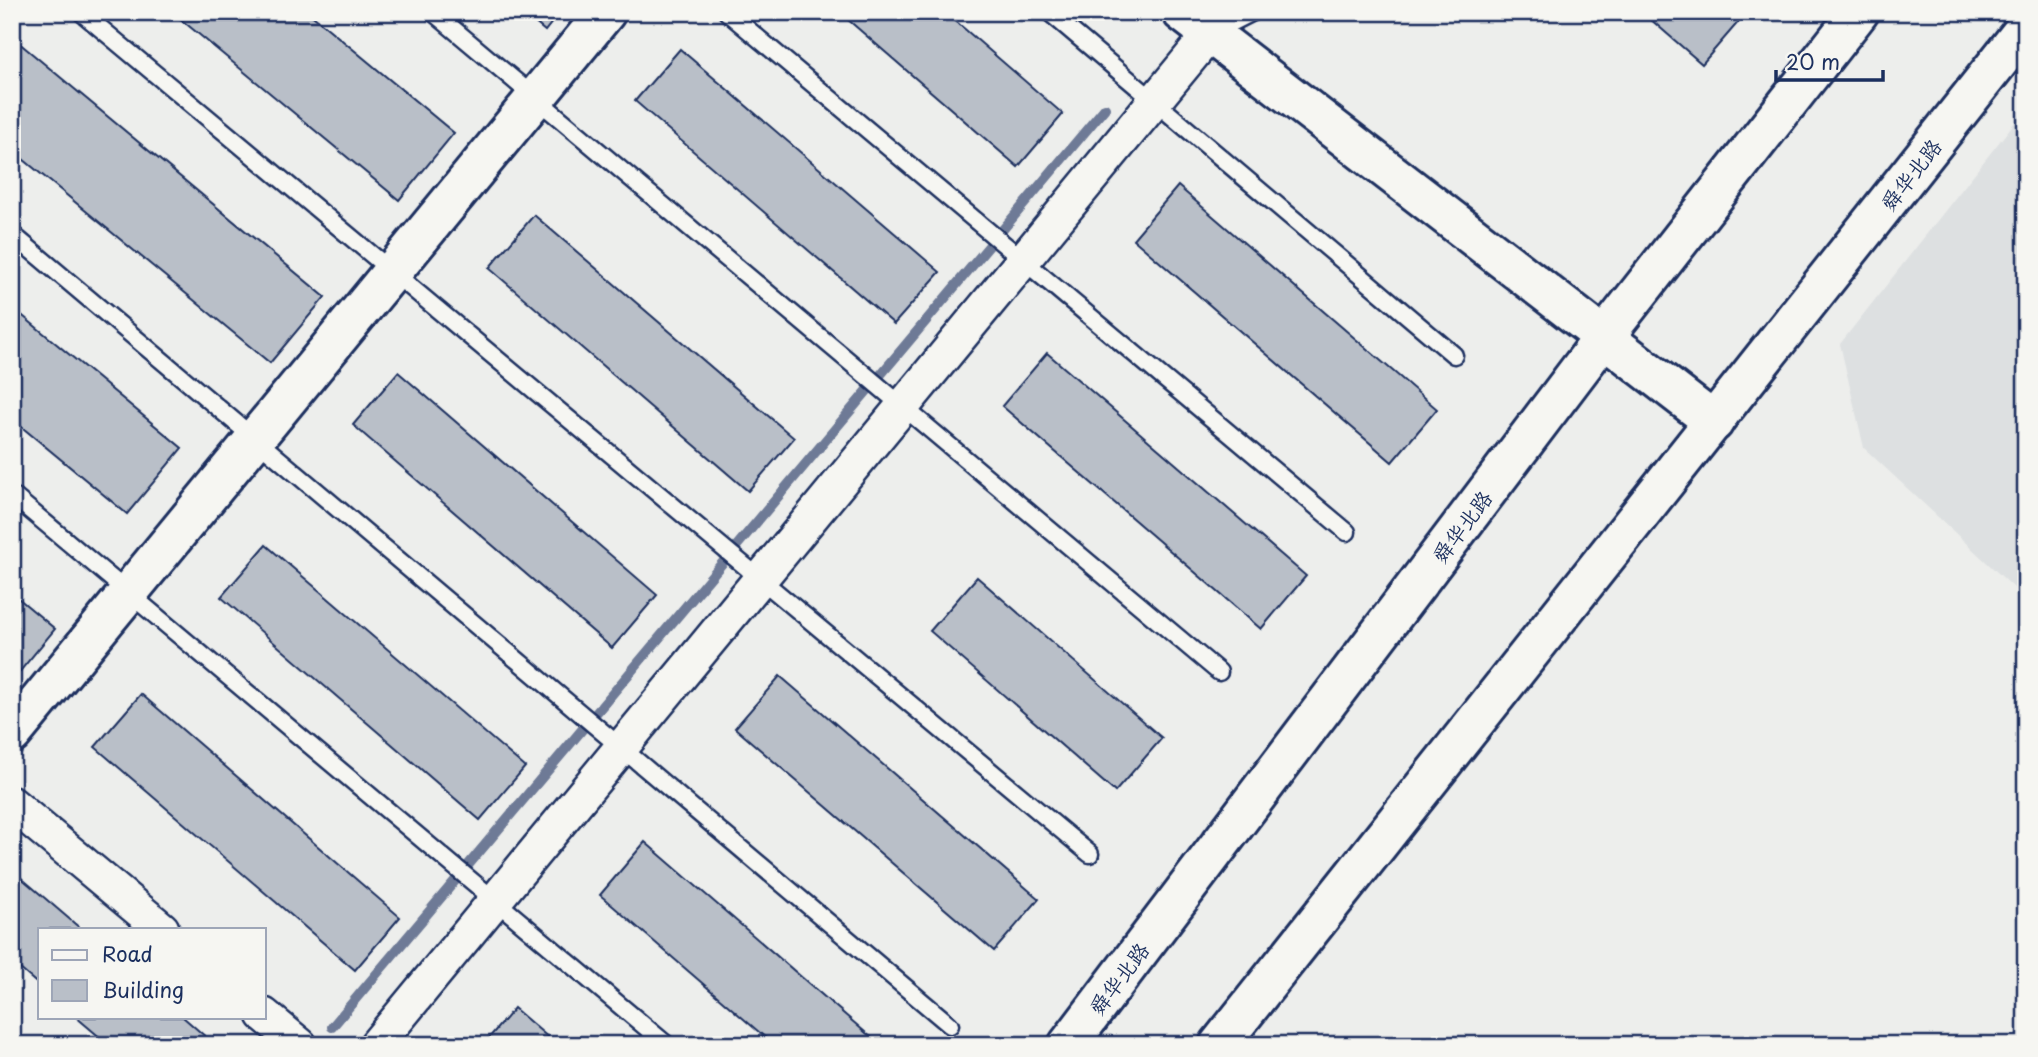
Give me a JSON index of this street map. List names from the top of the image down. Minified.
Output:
{"streets":{"main road":["舜华北路"]},"legend":["Road","Building"],"scale_bar":"20 m"}
